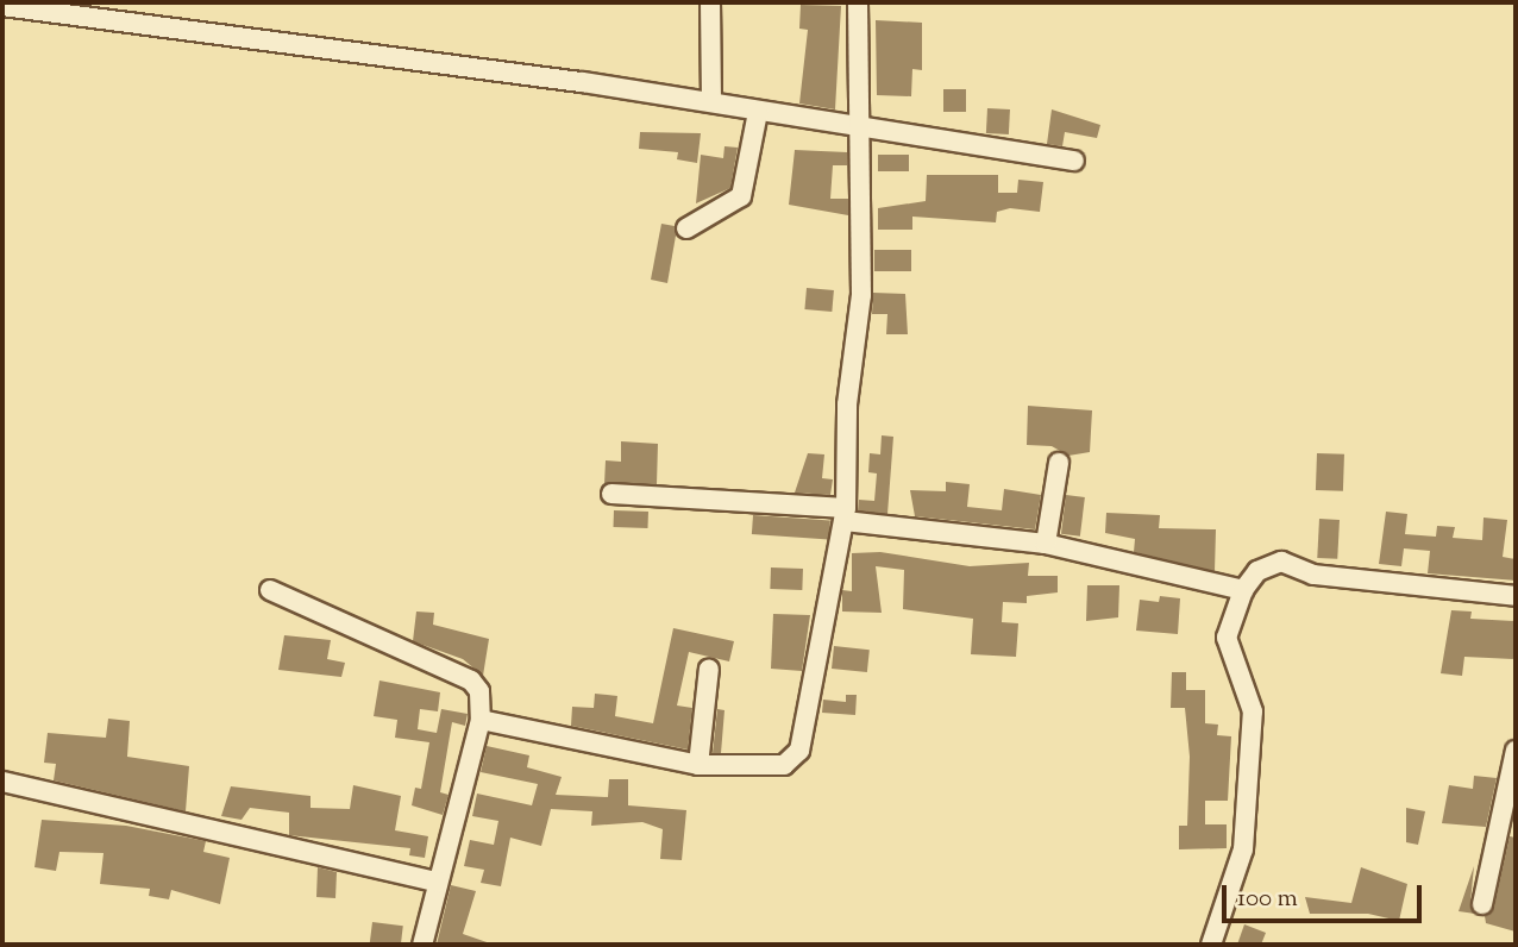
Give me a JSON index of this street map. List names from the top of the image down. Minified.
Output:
{"scale_bar":"100 m"}
